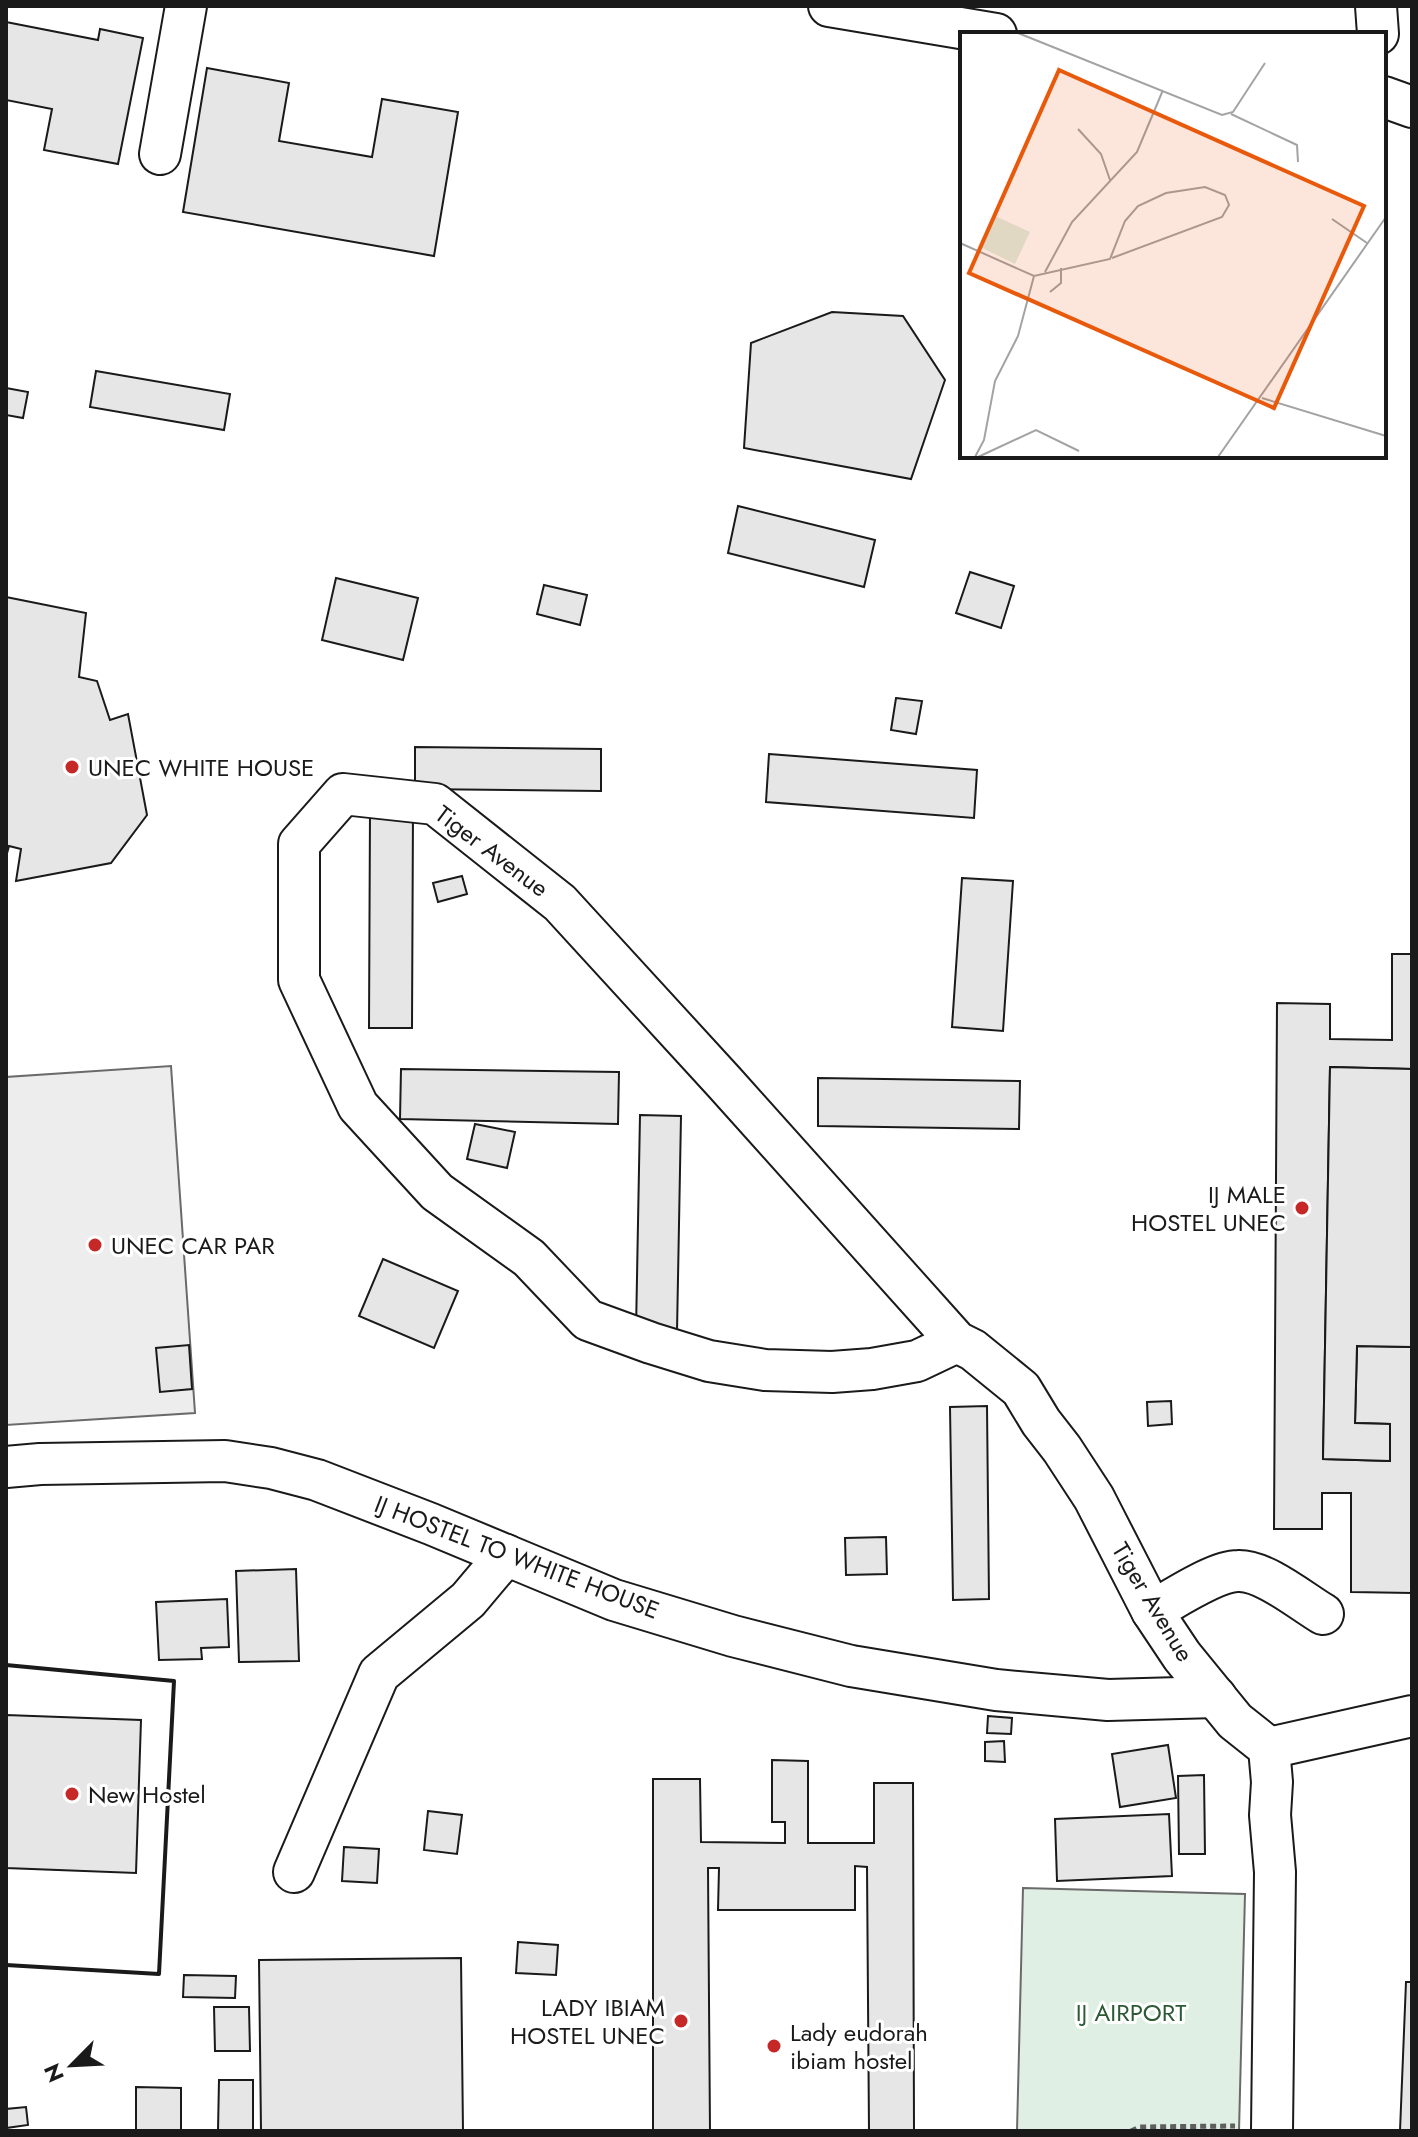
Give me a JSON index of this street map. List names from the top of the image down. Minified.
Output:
{"streets":{"street":["Tiger Avenue","IJ HOSTEL TO WHITE HOUSE"]},"crossings":[["Tiger Avenue","IJ HOSTEL TO WHITE HOUSE"]],"parks":["IJ AIRPORT"],"places":["UNEC WHITE HOUSE","IJ MALE HOSTEL UNEC","UNEC CAR PAR","New Hostel","LADY IBIAM HOSTEL UNEC","Lady eudorah ibiam hostel"],"north":"bottom left"}
